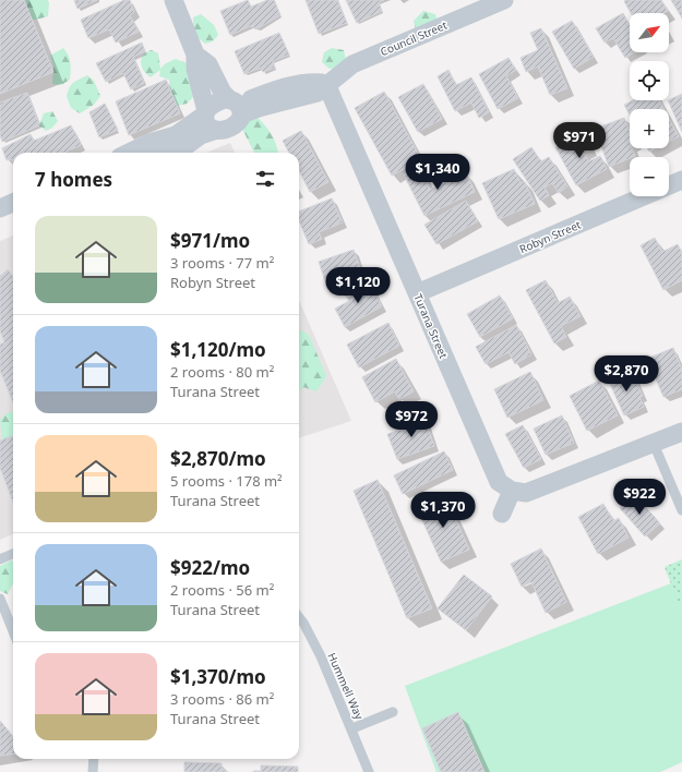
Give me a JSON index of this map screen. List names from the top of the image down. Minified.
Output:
{"streets":{"street":["Council Street","Robyn Street","Turana Street"],"lane":["Hummell Way"]},"crossings":[["Council Street","Turana Street"],["Robyn Street","Turana Street"]],"north":"top right","page":{"map_buttons":["+","−"],"price":["$971","$1,340","$1,120","$2,870","$972","$922","$1,370"],"heading":"7 homes","list":[{"name":"$971/mo","note":"3 rooms · 77 m² · Robyn Street"},{"name":"$1,120/mo","note":"2 rooms · 80 m² · Turana Street"},{"name":"$2,870/mo","note":"5 rooms · 178 m² · Turana Street"},{"name":"$922/mo","note":"2 rooms · 56 m² · Turana Street"},{"name":"$1,370/mo","note":"3 rooms · 86 m² · Turana Street"}]}}
